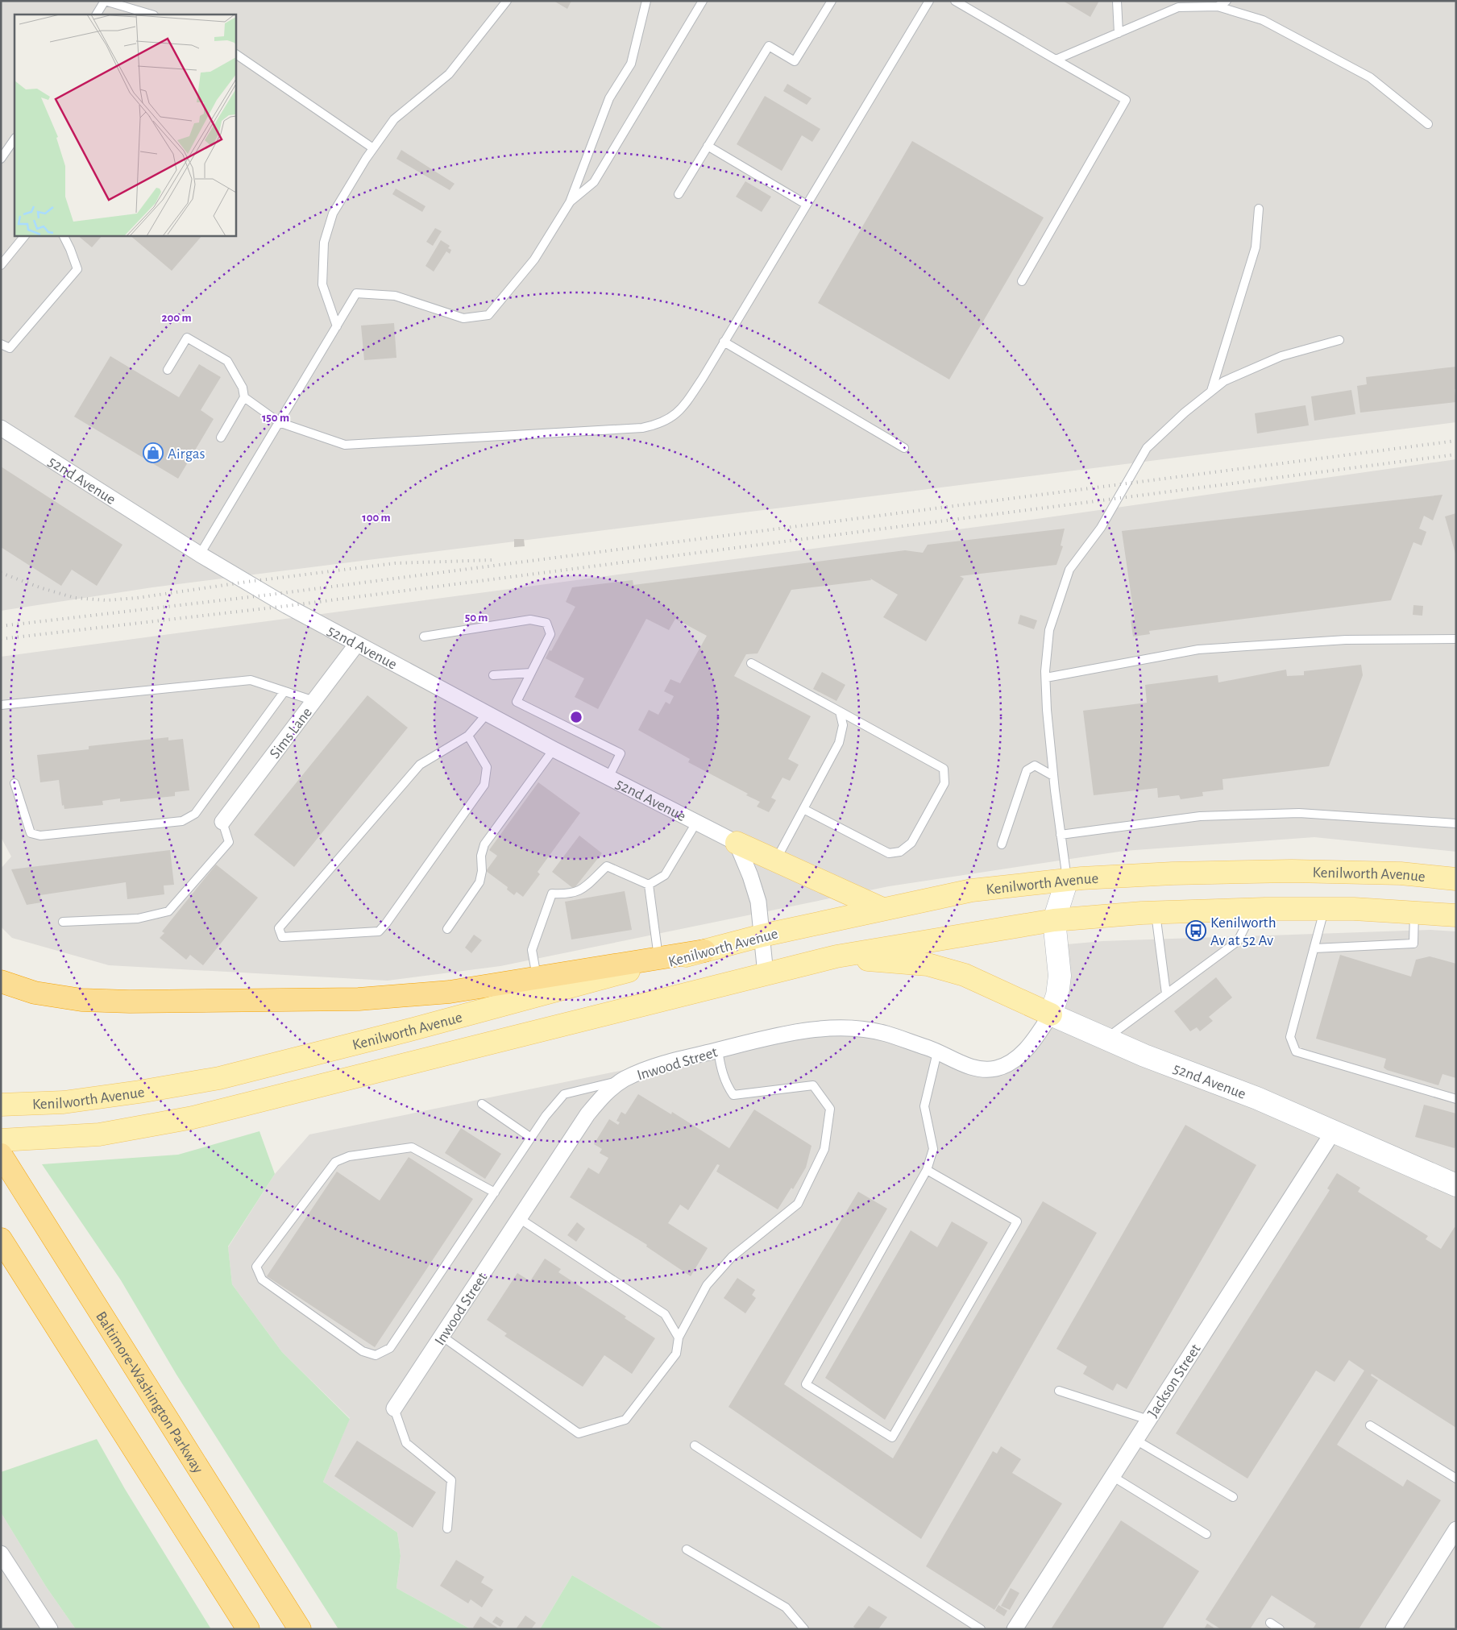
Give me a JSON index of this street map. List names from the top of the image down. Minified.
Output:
{"streets":{"highway":["Baltimore-Washington Parkway"],"main road":["Kenilworth Avenue"],"street":["52nd Avenue","Sims Lane","Inwood Street","Jackson Street"]},"crossings":[["52nd Avenue","Sims Lane"],["52nd Avenue","Inwood Street"],["52nd Avenue","Jackson Street"]],"places":{"shop":["Airgas"],"bus stop":["Kenilworth Av at 52 Av"]},"rings":["200 m","150 m","100 m","50 m"]}
